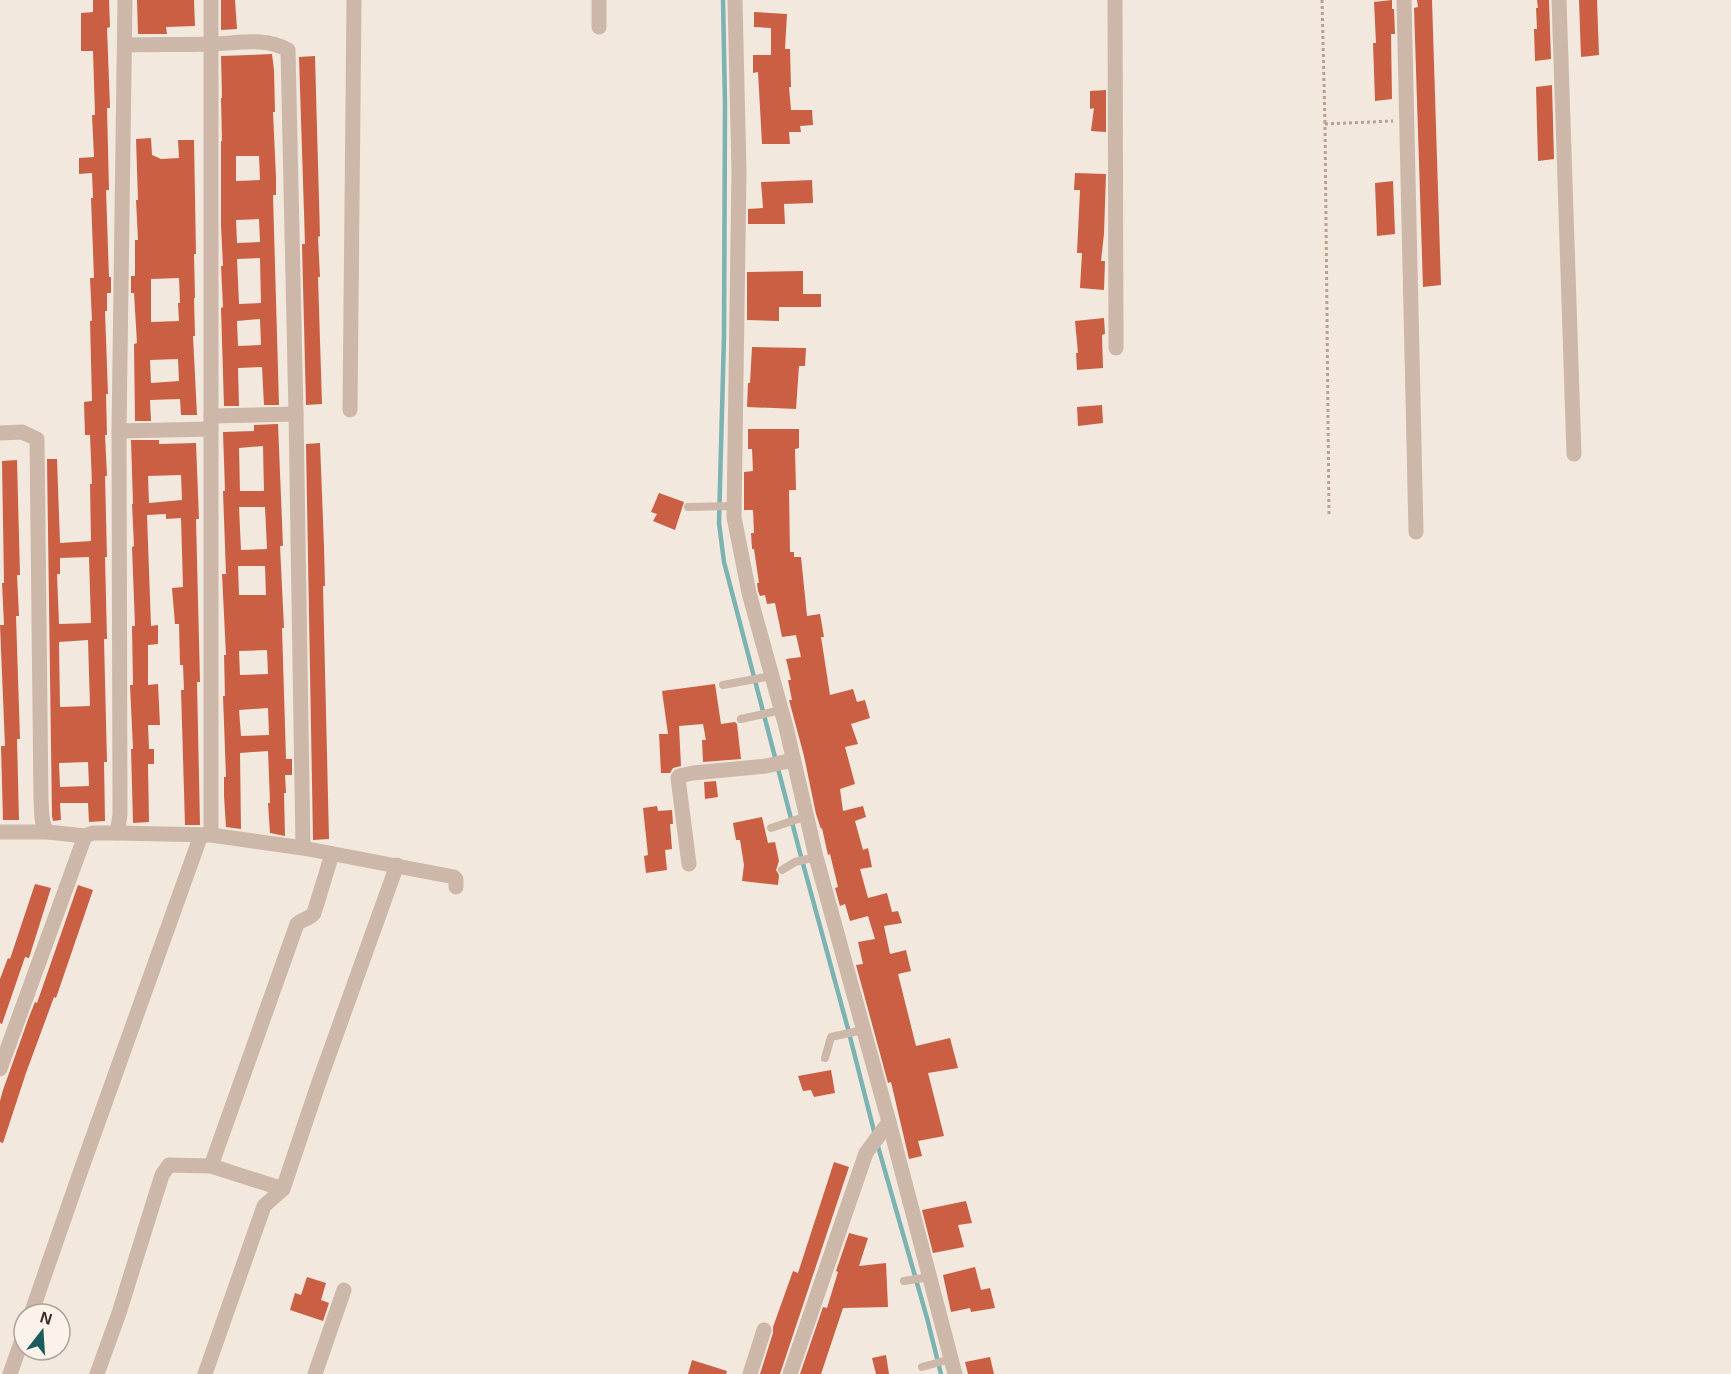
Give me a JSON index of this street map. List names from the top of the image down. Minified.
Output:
{"north":"top"}
